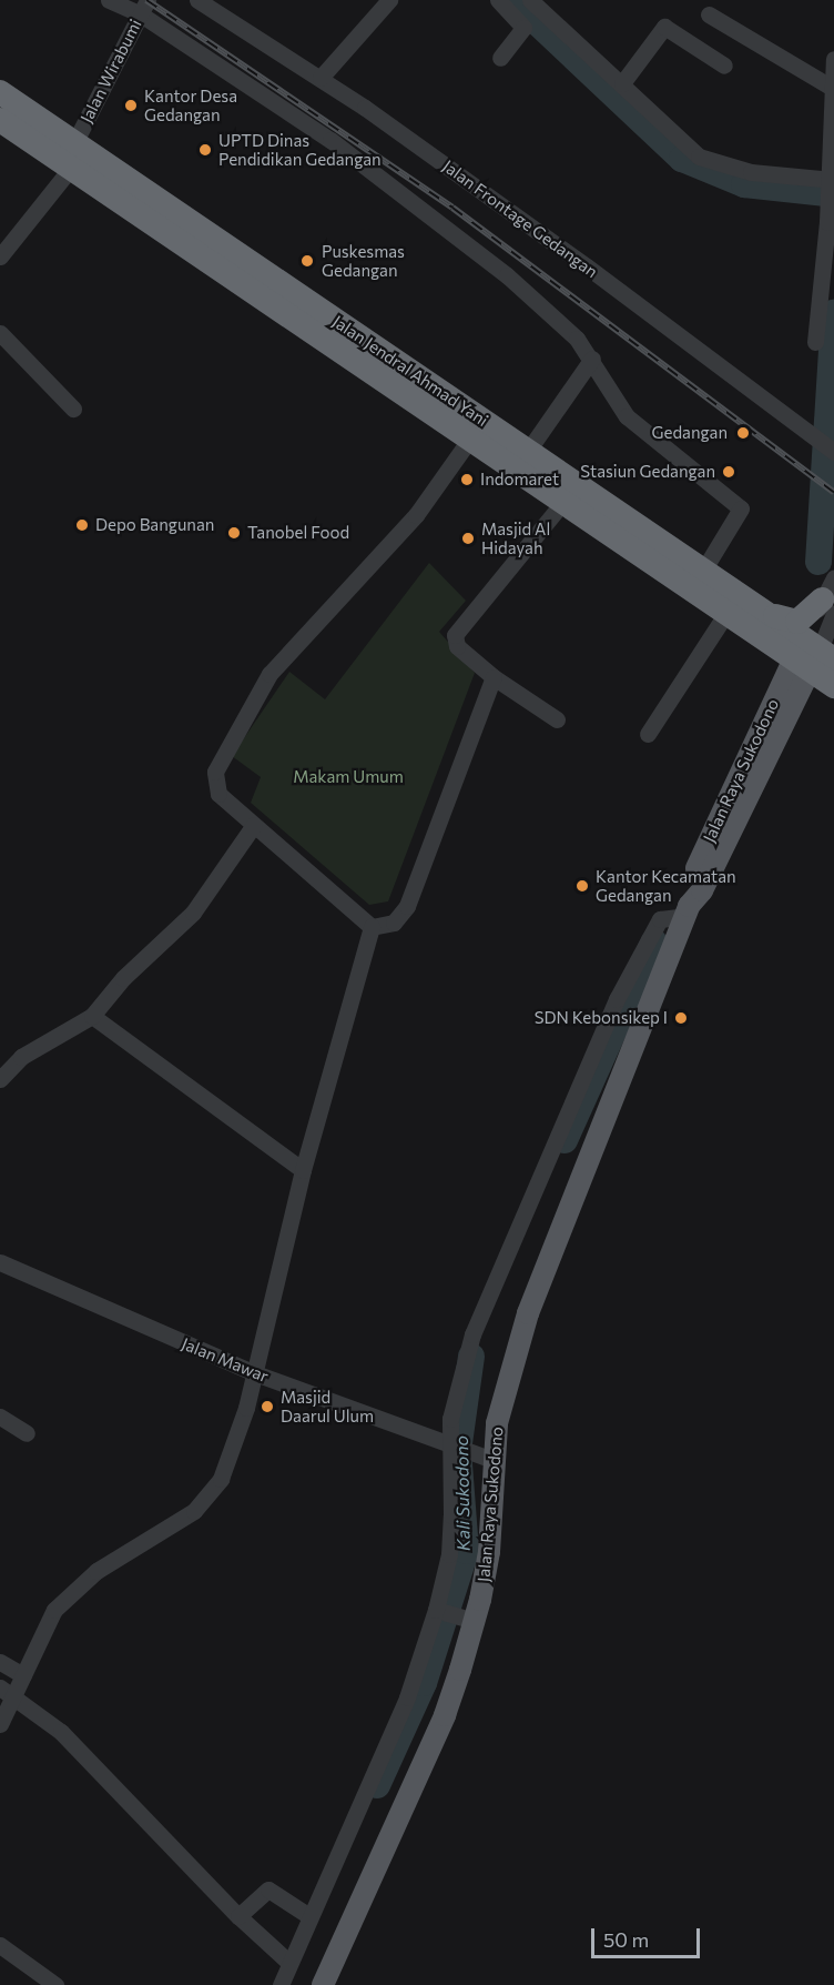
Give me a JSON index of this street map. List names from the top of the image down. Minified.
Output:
{"streets":{"highway":["Jalan Jendral Ahmad Yani"],"main road":["Jalan Raya Sukodono"],"street":["Jalan Wirabumi","Jalan Frontage Gedangan","Jalan Mawar"]},"crossings":[["Jalan Wirabumi","Jalan Jendral Ahmad Yani"],["Jalan Jendral Ahmad Yani","Jalan Raya Sukodono"],["Jalan Raya Sukodono","Jalan Mawar"]],"water":["Kali Sukodono"],"parks":["Makam Umum"],"places":["Kantor Desa Gedangan","UPTD Dinas Pendidikan Gedangan","Puskesmas Gedangan","Gedangan","Stasiun Gedangan","Indomaret","Depo Bangunan","Tanobel Food","Masjid Al Hidayah","Kantor Kecamatan Gedangan","SDN Kebonsikep I","Masjid Daarul Ulum"],"scale_bar":"50 m"}
